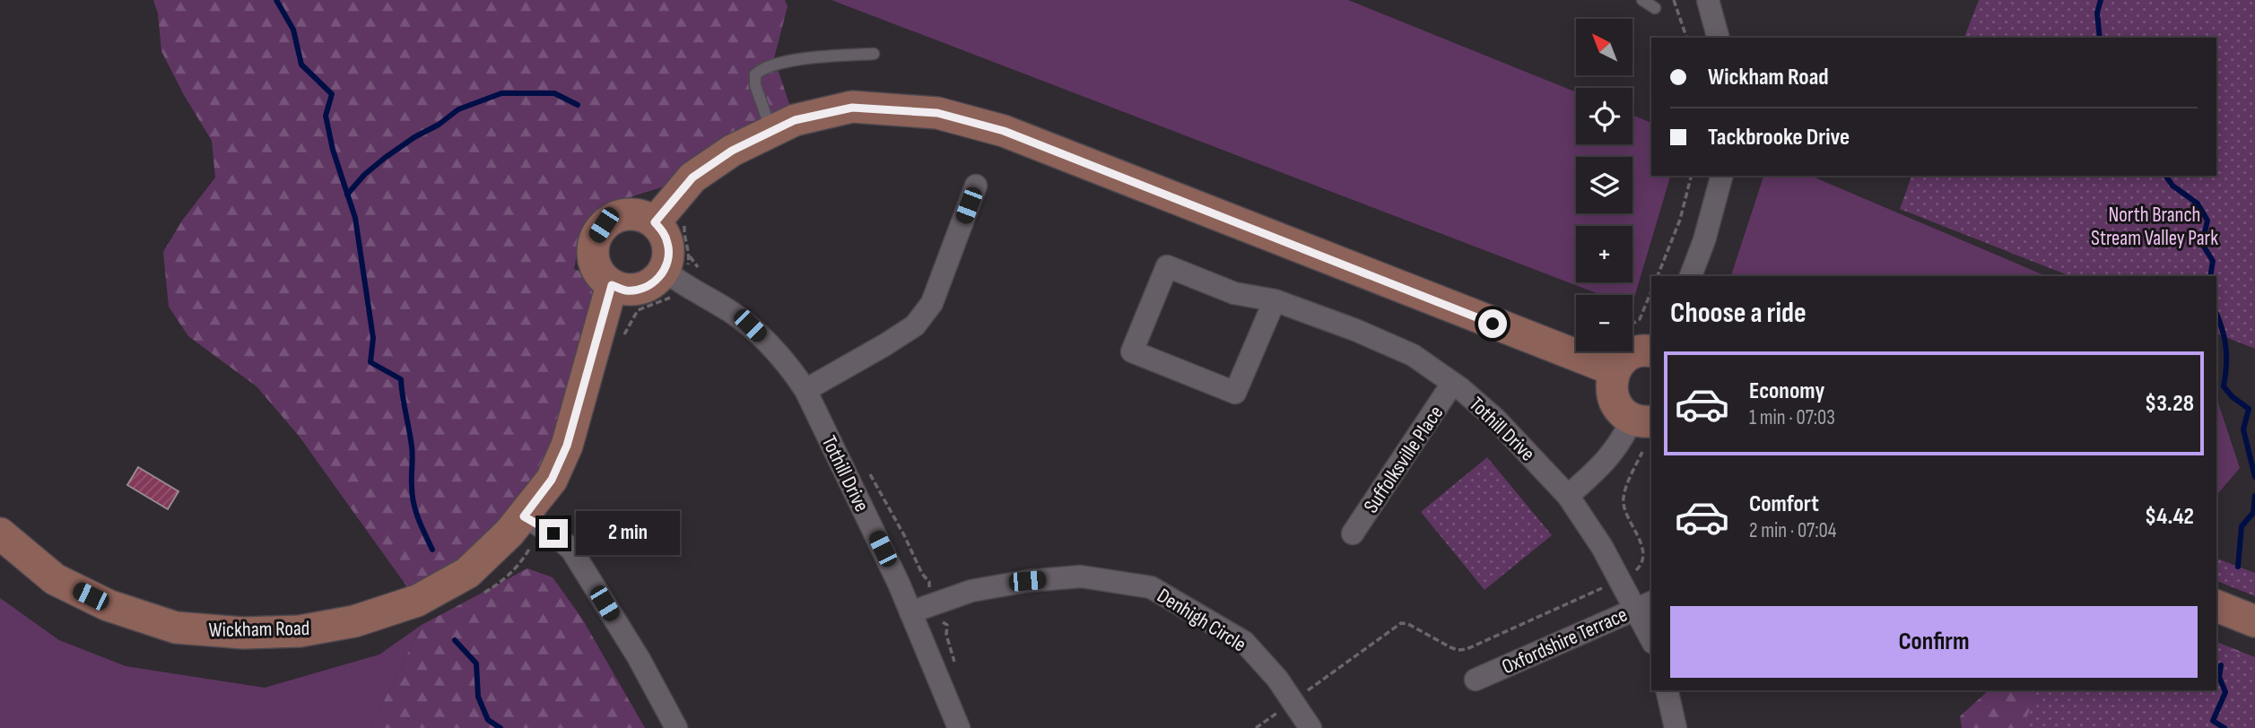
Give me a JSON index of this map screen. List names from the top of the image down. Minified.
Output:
{"streets":{"street":["Tothill Drive","Suffolksville Place","Denhigh Circle","Wickham Road","Oxfordshire Terrace"]},"crossings":[["Tothill Drive","Suffolksville Place"],["Tothill Drive","Denhigh Circle"],["Tothill Drive","Wickham Road"],["Tothill Drive","Oxfordshire Terrace"]],"parks":["North Branch Stream Valley Park"],"north":"top left","page":{"map_buttons":["+","−"],"banner":["Wickham Road","Tackbrooke Drive"],"heading":"Choose a ride","list":[{"name":"Economy","note":"1 min · 07:03","value":"$3.28"},{"name":"Comfort","note":"2 min · 07:04","value":"$4.42"}],"bubble":"2 min","buttons":"Confirm"}}
